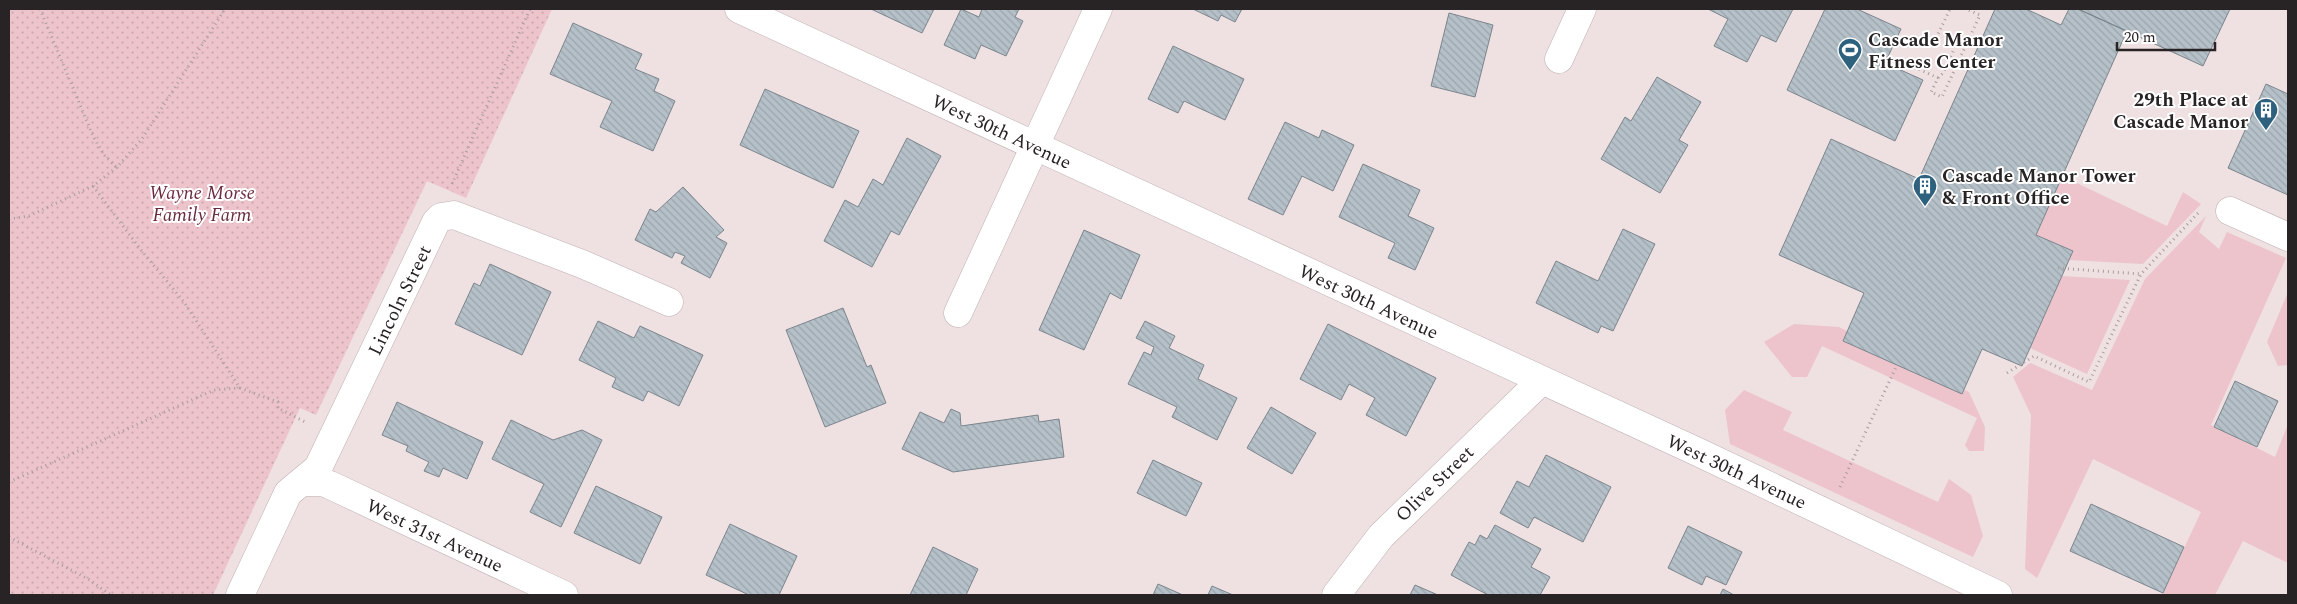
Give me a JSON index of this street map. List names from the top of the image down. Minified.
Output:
{"streets":{"street":["West 30th Avenue","Lincoln Street","Olive Street","West 31st Avenue"]},"crossings":[["West 30th Avenue","Olive Street"],["Lincoln Street","West 31st Avenue"]],"parks":["Wayne Morse Family Farm"],"places":{"sports":["Cascade Manor Fitness Center"],"building":["29th Place at Cascade Manor","Cascade Manor Tower & Front Office"]},"scale_bar":"20 m"}
